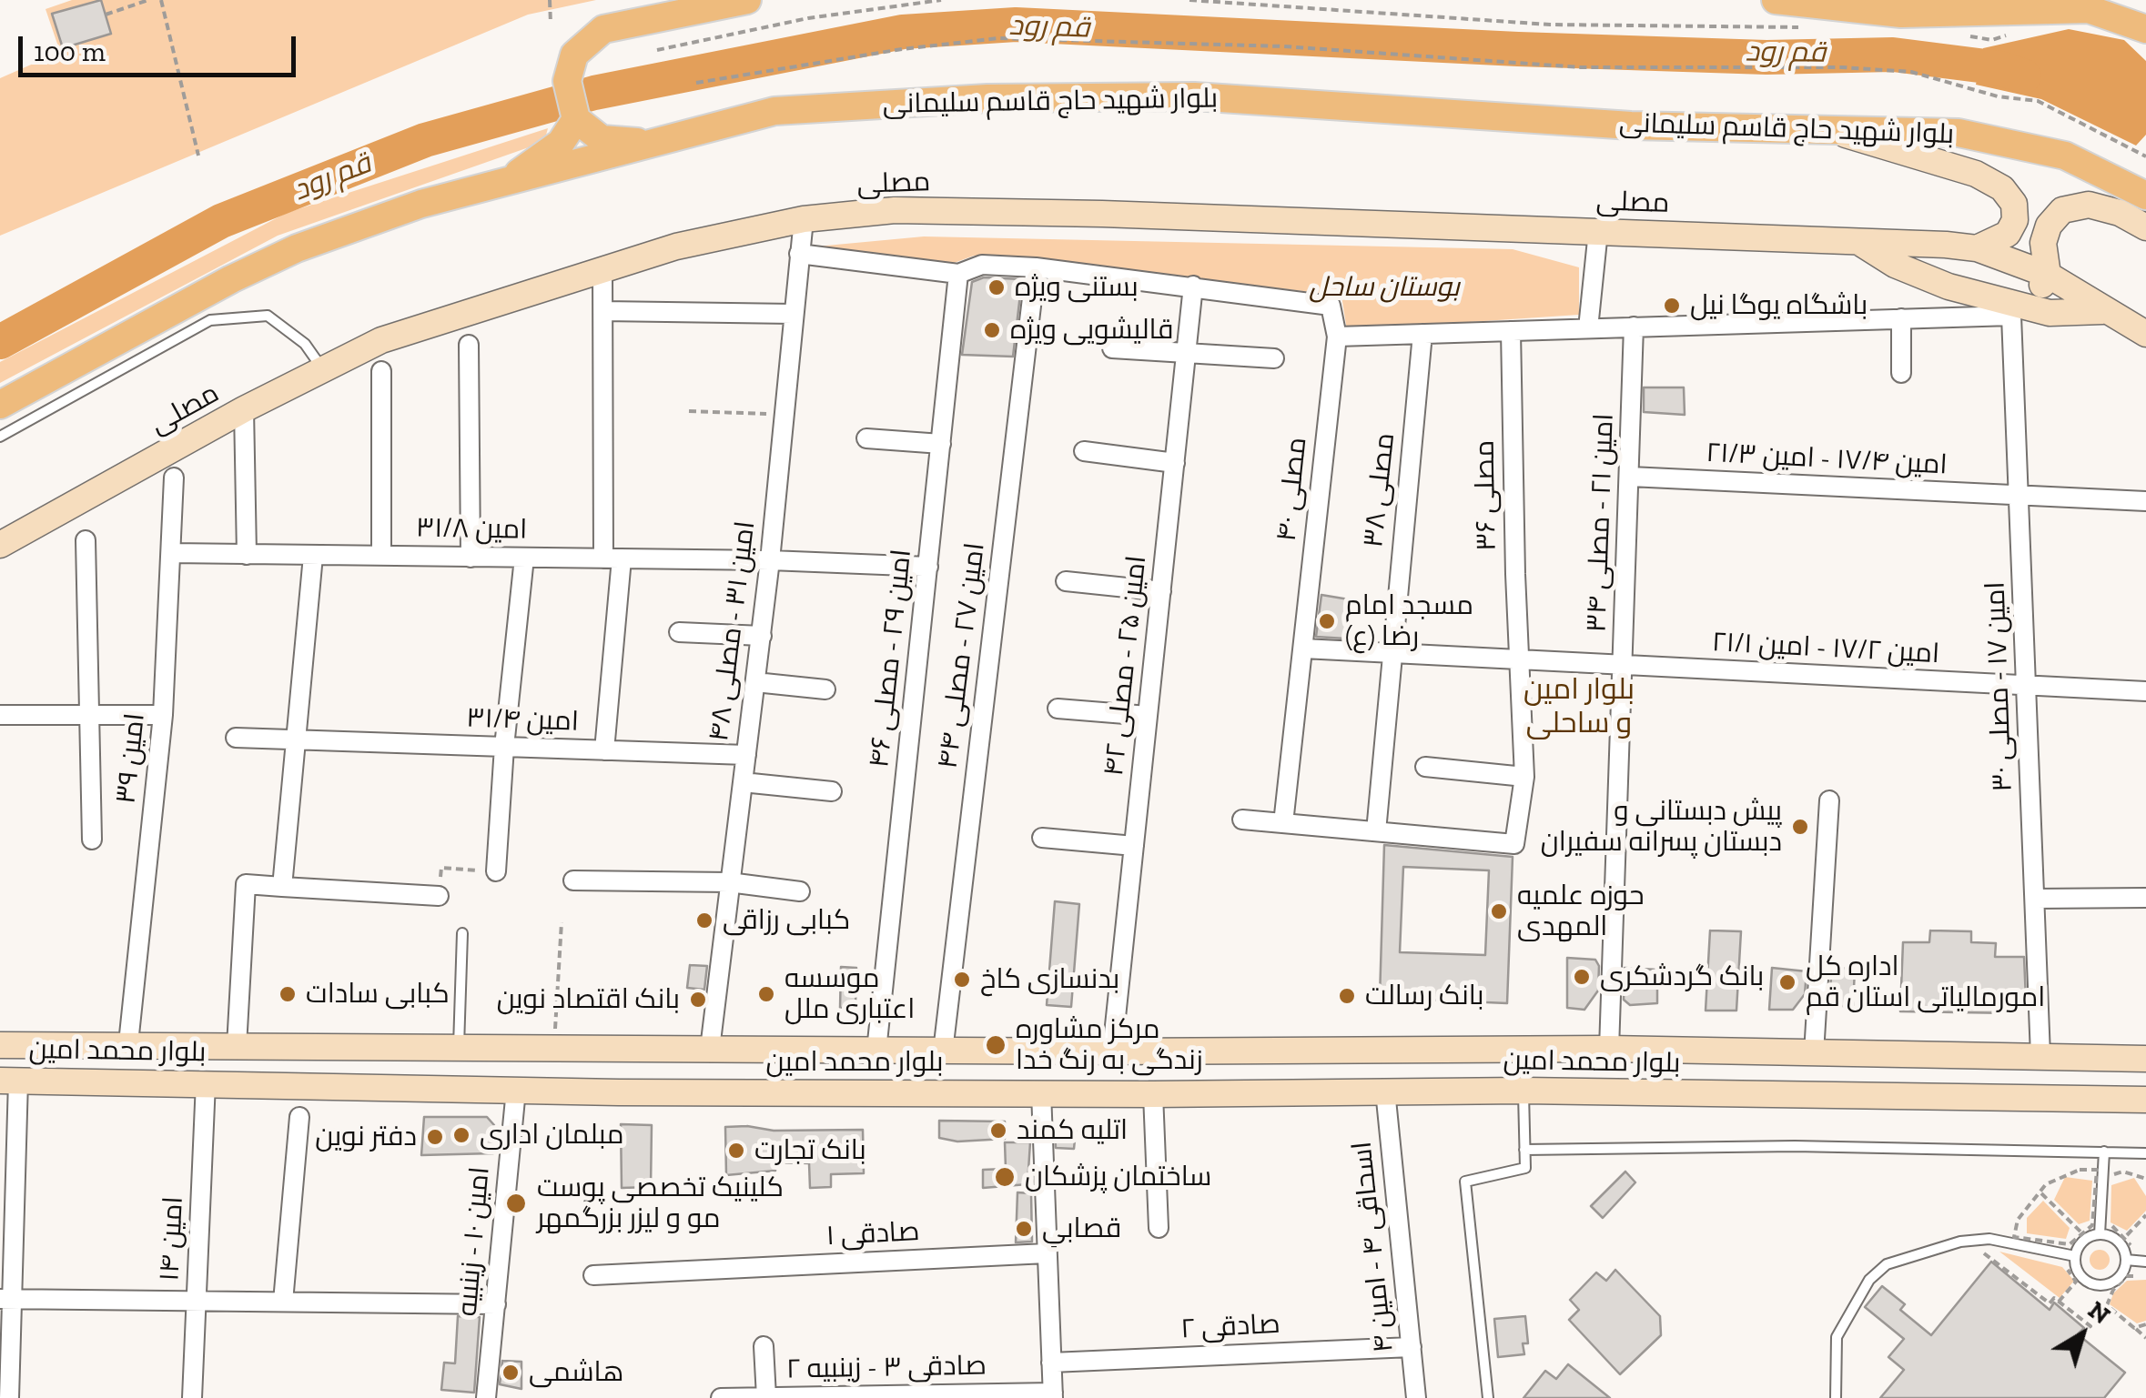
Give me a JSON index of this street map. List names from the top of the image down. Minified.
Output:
{"streets":{"main road":["بلوار شهید حاج قاسم سلیمانی","مصلی","بلوار محمد امین"],"street":["امین ۱۷/۴ - امین ۲۱/۳","مصلی ۴۰","مصلی ۳۸","مصلی ۳۶","امین ۲۱ - مصلی ۳۴","امین ۳۱/۸","امین ۳۱ - مصلی ۴۸","امین ۱۷/۲ - امین ۲۱/۱","امین ۲۷ - مصلی ۴۴","امین ۲۹ - مصلی ۴۶","امین ۲۵ - مصلی ۴۲","امین ۱۷ - مصلی ۳۰","امین ۳۱/۴","امین ۳۹","صادقی ۱","امین ۱۴","امین ۱۰ - زینبیه","اسحاقی ۴ - امین ۴","صادقی ۲","صادقی ۳ - زینبیه ۲"]},"crossings":[["مصلی","امین ۳۱ - مصلی ۴۸"],["امین ۱۷/۴ - امین ۲۱/۳","امین ۲۱ - مصلی ۳۴"],["امین ۱۷/۴ - امین ۲۱/۳","امین ۱۷ - مصلی ۳۰"],["مصلی ۴۰","امین ۱۷/۲ - امین ۲۱/۱"],["مصلی ۳۸","مصلی ۳۶"],["مصلی ۳۸","امین ۱۷/۲ - امین ۲۱/۱"],["مصلی ۳۶","امین ۱۷/۲ - امین ۲۱/۱"],["امین ۲۱ - مصلی ۳۴","امین ۱۷/۲ - امین ۲۱/۱"],["امین ۲۱ - مصلی ۳۴","بلوار محمد امین"],["امین ۳۱/۸","امین ۳۱ - مصلی ۴۸"],["امین ۳۱/۸","امین ۲۹ - مصلی ۴۶"],["امین ۳۱/۸","امین ۳۹"],["امین ۳۱ - مصلی ۴۸","امین ۳۱/۴"],["امین ۳۱ - مصلی ۴۸","بلوار محمد امین"],["امین ۱۷/۲ - امین ۲۱/۱","امین ۱۷ - مصلی ۳۰"],["امین ۲۷ - مصلی ۴۴","بلوار محمد امین"],["امین ۲۹ - مصلی ۴۶","بلوار محمد امین"],["امین ۲۵ - مصلی ۴۲","بلوار محمد امین"],["امین ۱۷ - مصلی ۳۰","بلوار محمد امین"],["امین ۳۹","بلوار محمد امین"],["بلوار محمد امین","امین ۱۴"],["بلوار محمد امین","امین ۱۰ - زینبیه"],["بلوار محمد امین","اسحاقی ۴ - امین ۴"],["اسحاقی ۴ - امین ۴","صادقی ۲"]],"districts":["بلوار امین و ساحلی"],"water":["قم رود"],"parks":["بوستان ساحل"],"places":["بستنی ویژه","باشگاه یوگا نیل","قالیشویی ویژه","مسجد امام رضا (ع)","پیش دبستانی و دبستان پسرانه سفیران","حوزه علمیه المهدی","کبابی رزاقی","بانک گردشکری","بدنسازی کاخ","اداره کل امورمالیاتی استان قم","کبابی سادات","موسسه اعتباری ملل","بانک رسالت","بانک اقتصاد نوین","مرکز مشاوره زندگی به رنگ خدا","اتلیه کمند","مبلمان اداری","دفتر نوین","بانک تجارت","ساختمان پزشکان","کلینیک تخصصی پوست مو و لیزر بزرگمهر","قصابیِ","هاشمی"],"scale_bar":"100 m","north":"top right"}
